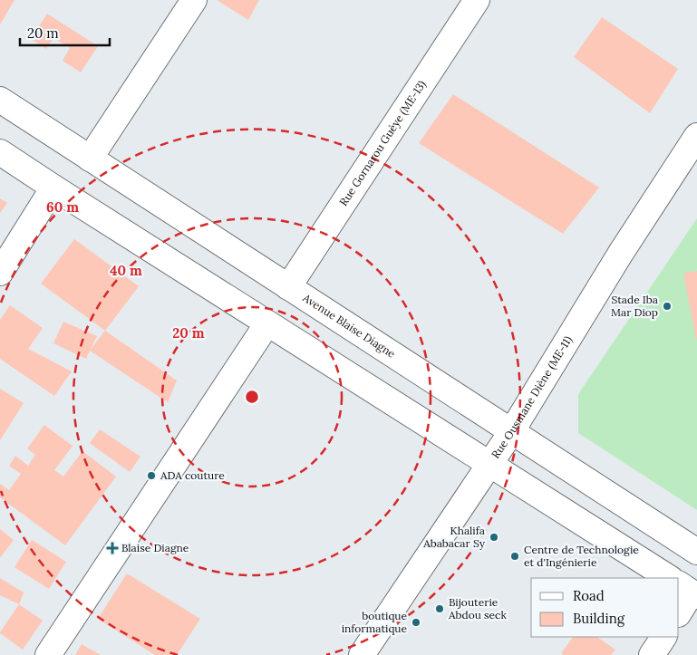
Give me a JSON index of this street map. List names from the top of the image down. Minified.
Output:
{"streets":{"street":["Rue Gornarou Guèye (ME-13)","Avenue Blaise Diagne","Rue Ousmane Diène (ME-11)"]},"crossings":[["Rue Gornarou Guèye (ME-13)","Avenue Blaise Diagne"],["Avenue Blaise Diagne","Rue Ousmane Diène (ME-11)"]],"places":{"other":["Stade Iba Mar Diop","ADA couture","Khalifa Ababacar Sy","Centre de Technologie et d'Ingénierie","Bijouterie Abdou seck","boutique informatique"],"health":["Blaise Diagne"]},"legend":["Road","Building"],"scale_bar":"20 m","rings":["60 m","40 m","20 m"]}
